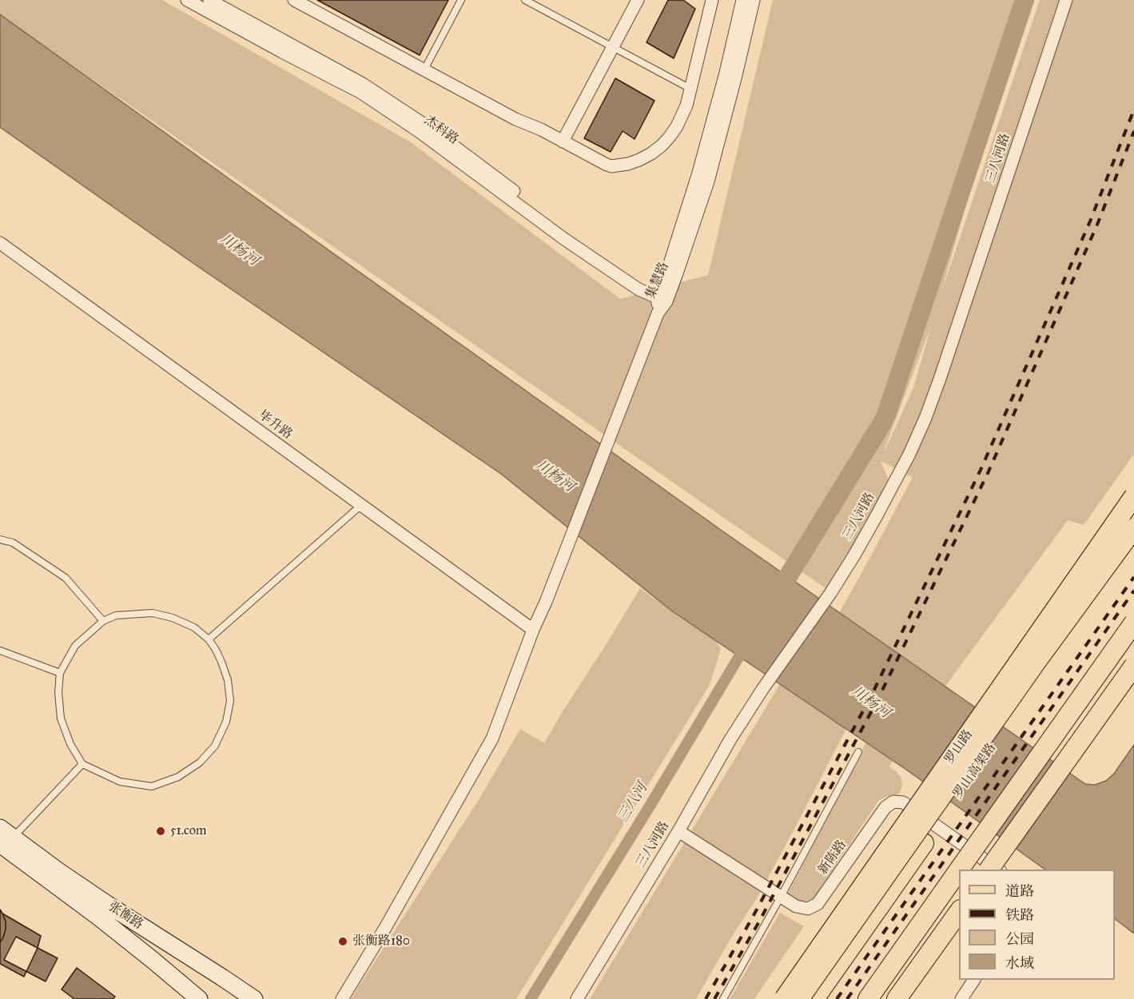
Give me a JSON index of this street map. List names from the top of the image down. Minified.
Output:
{"streets":{"main road":["罗山路","罗山高架路","张衡路"],"street":["杰科路","三八河路","集慧路","毕升路","新陈路"]},"crossings":[["杰科路","集慧路"],["三八河路","新陈路"],["集慧路","毕升路"]],"water":["川杨河","三八河"],"places":["51.com","张衡路180"],"legend":["道路","铁路","公园","水域"]}
